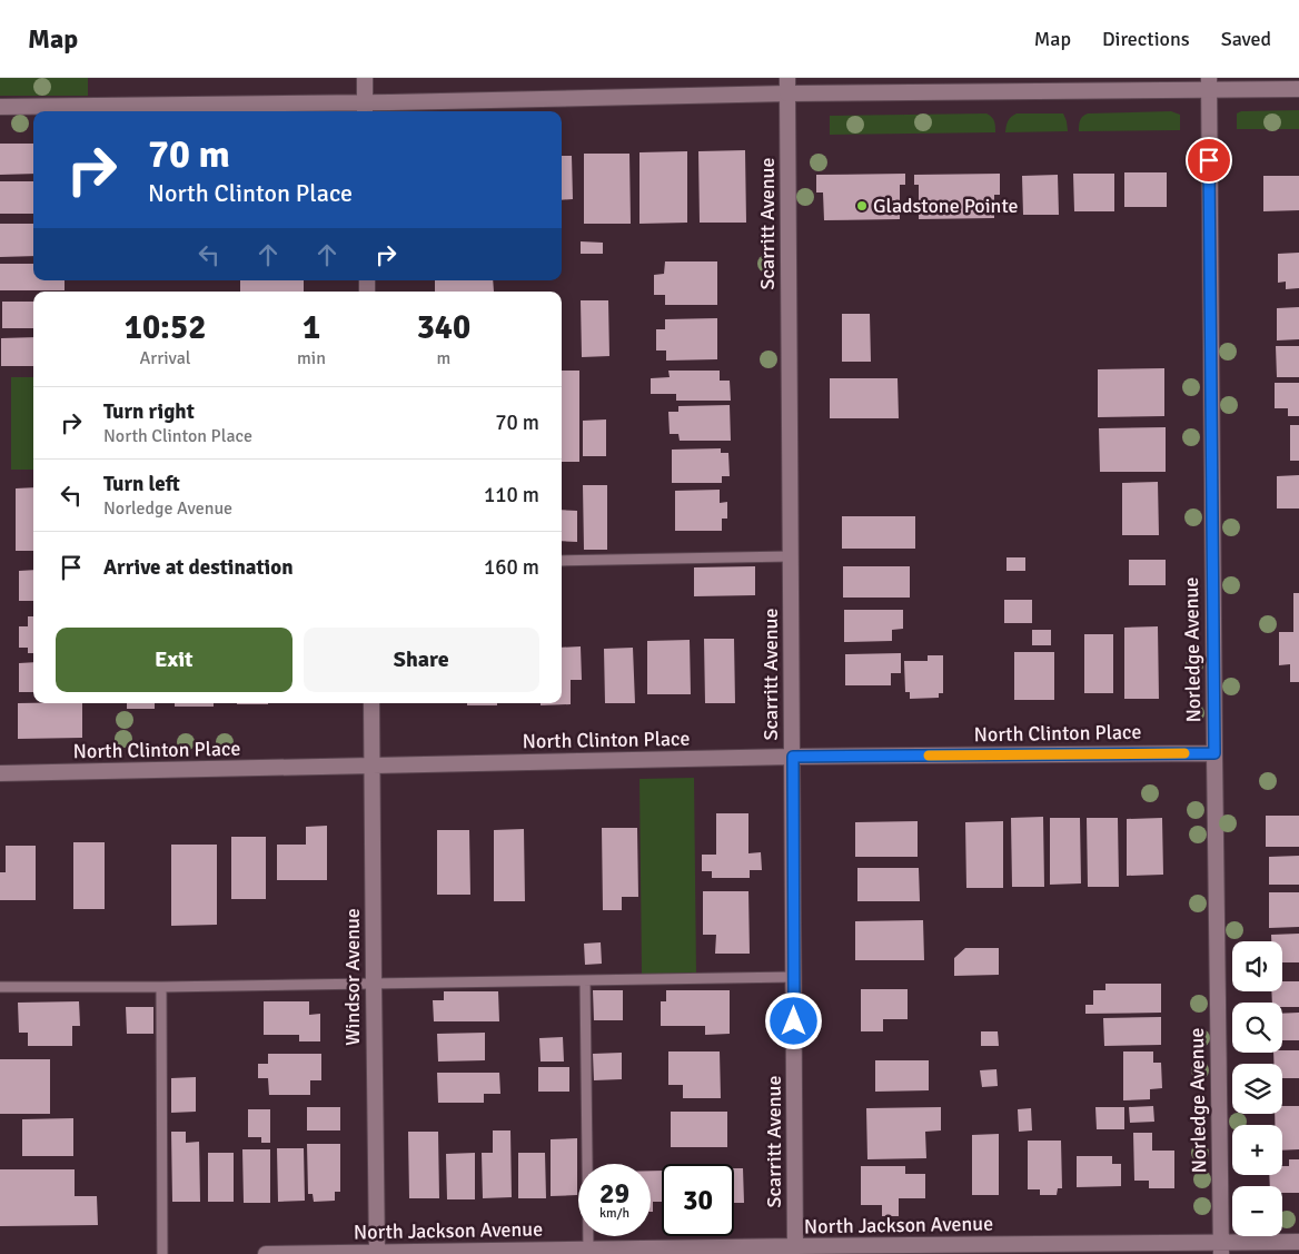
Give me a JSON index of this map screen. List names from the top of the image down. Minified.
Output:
{"streets":{"street":["Scarritt Avenue","Norledge Avenue","North Clinton Place","Windsor Avenue","North Jackson Avenue"]},"crossings":[["Scarritt Avenue","North Clinton Place"],["Scarritt Avenue","North Jackson Avenue"],["Norledge Avenue","North Clinton Place"],["Norledge Avenue","North Jackson Avenue"],["North Clinton Place","Windsor Avenue"],["Windsor Avenue","North Jackson Avenue"]],"places":["Gladstone Pointe"],"page":{"header":"Map","nav":["Map","Directions","Saved"],"turn":["70 m","North Clinton Place"],"eta":["10:52","Arrival","1","min","340","m"],"list":[{"name":"Turn right","note":"North Clinton Place","value":"70 m"},{"name":"Turn left","note":"Norledge Avenue","value":"110 m"},{"name":"Arrive at destination","value":"160 m"}],"buttons":["Exit","Share"],"map_buttons":["+","−"],"speed":"29 km/h","limit":"30"}}
